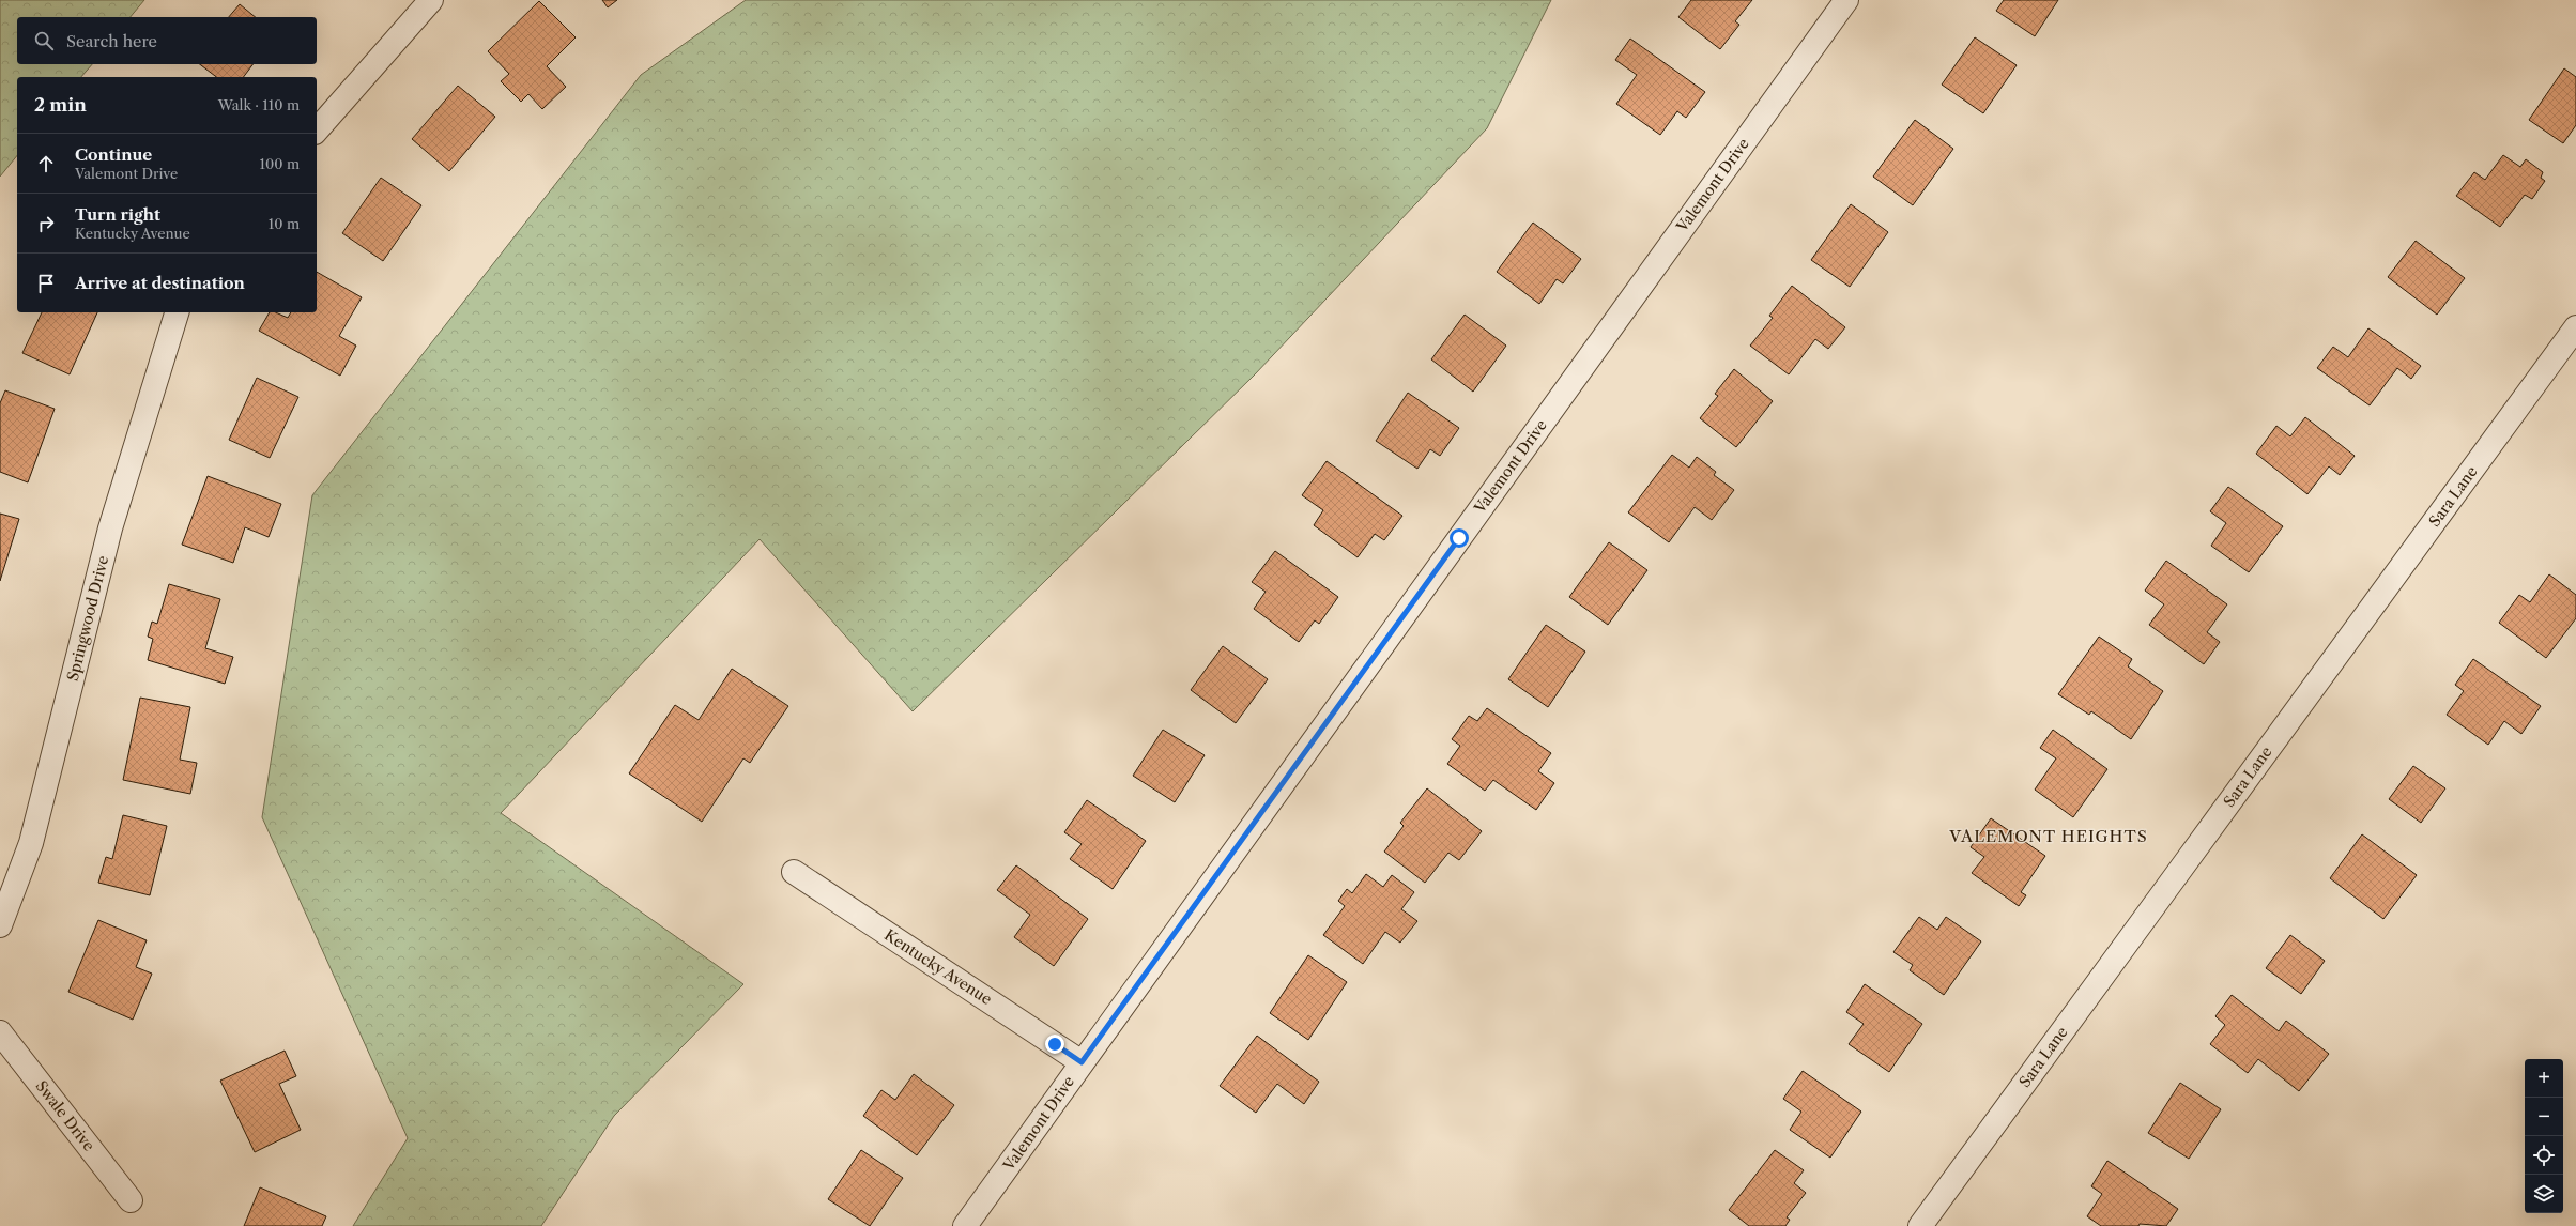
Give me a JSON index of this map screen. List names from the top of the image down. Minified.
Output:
{"streets":{"street":["Valemont Drive","Sara Lane","Springwood Drive","Kentucky Avenue","Swale Drive"]},"crossings":[["Valemont Drive","Kentucky Avenue"]],"districts":["VALEMONT HEIGHTS"],"page":{"search":"Search here","heading":["2 min","Walk · 110 m"],"list":[["Continue","Valemont Drive","100 m"],["Turn right","Kentucky Avenue","10 m"],"Arrive at destination"],"map_buttons":["+","−"]}}
